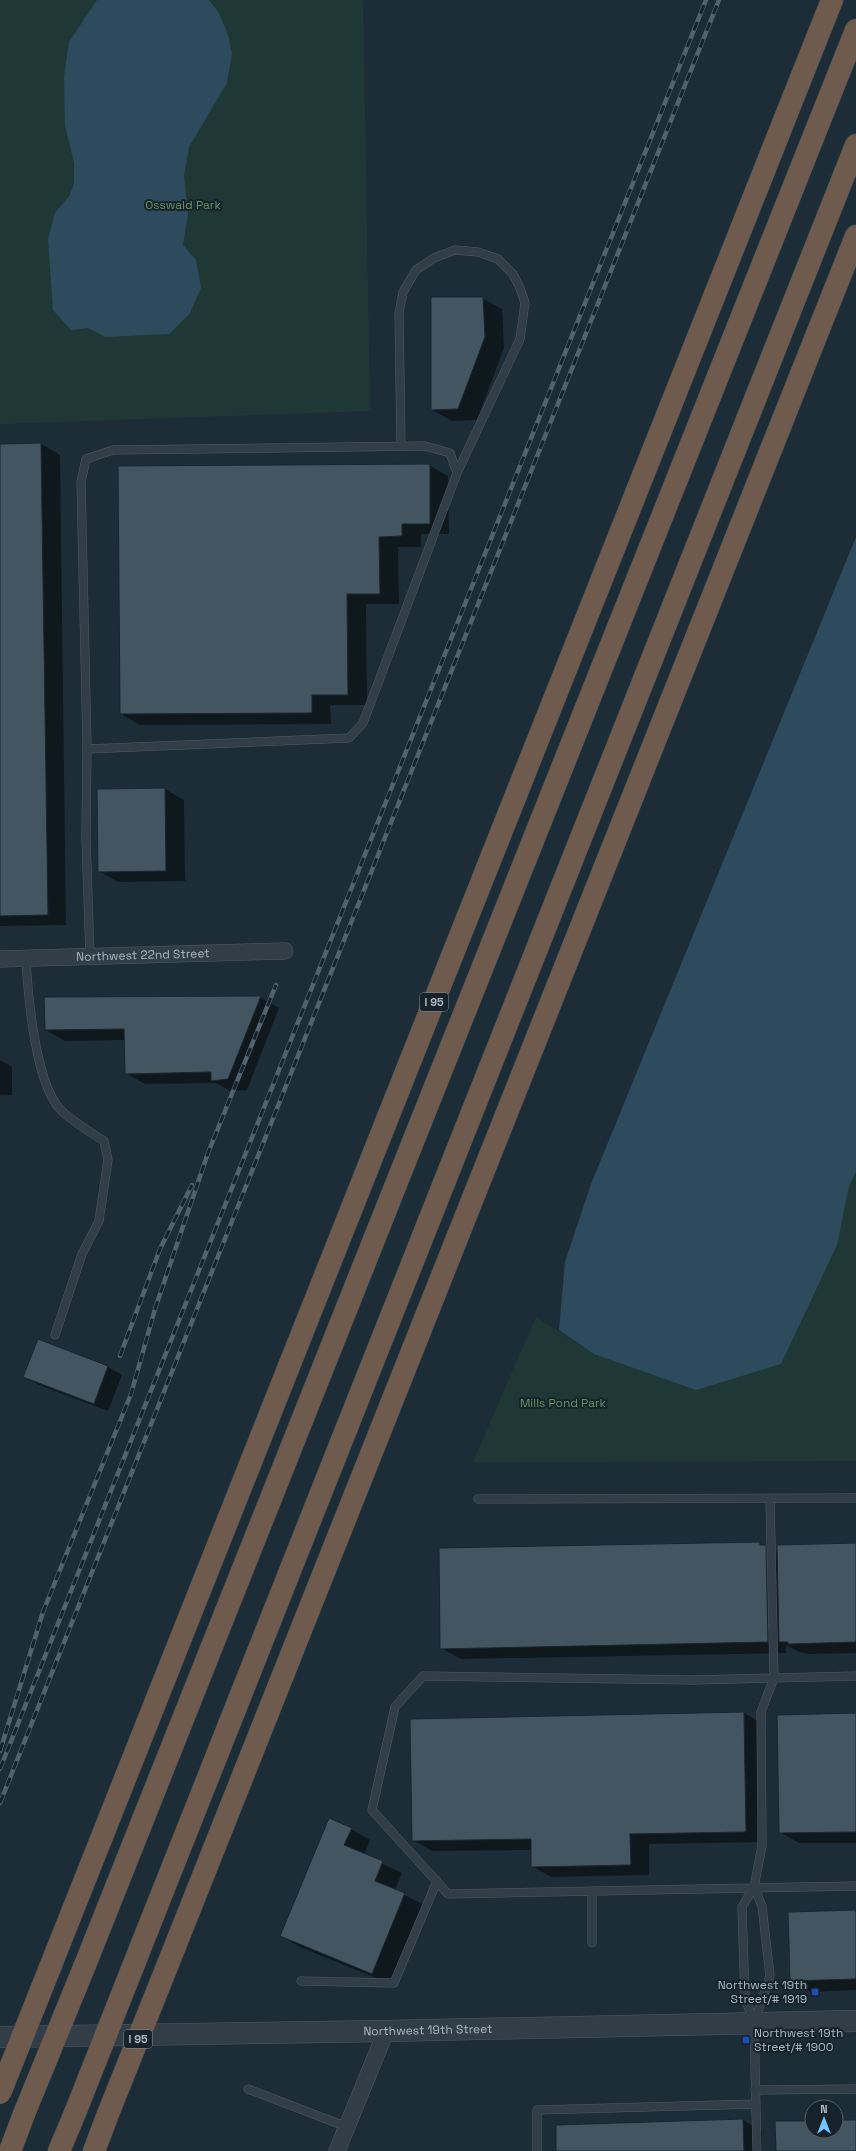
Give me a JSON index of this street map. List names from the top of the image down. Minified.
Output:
{"streets":{"highway":["I 95"],"street":["Northwest 22nd Street","Northwest 19th Street"]},"parks":["Osswald Park","Mills Pond Park"],"places":{"transit":["Northwest 19th Street/# 1919","Northwest 19th Street/# 1900"]},"north":"top"}
